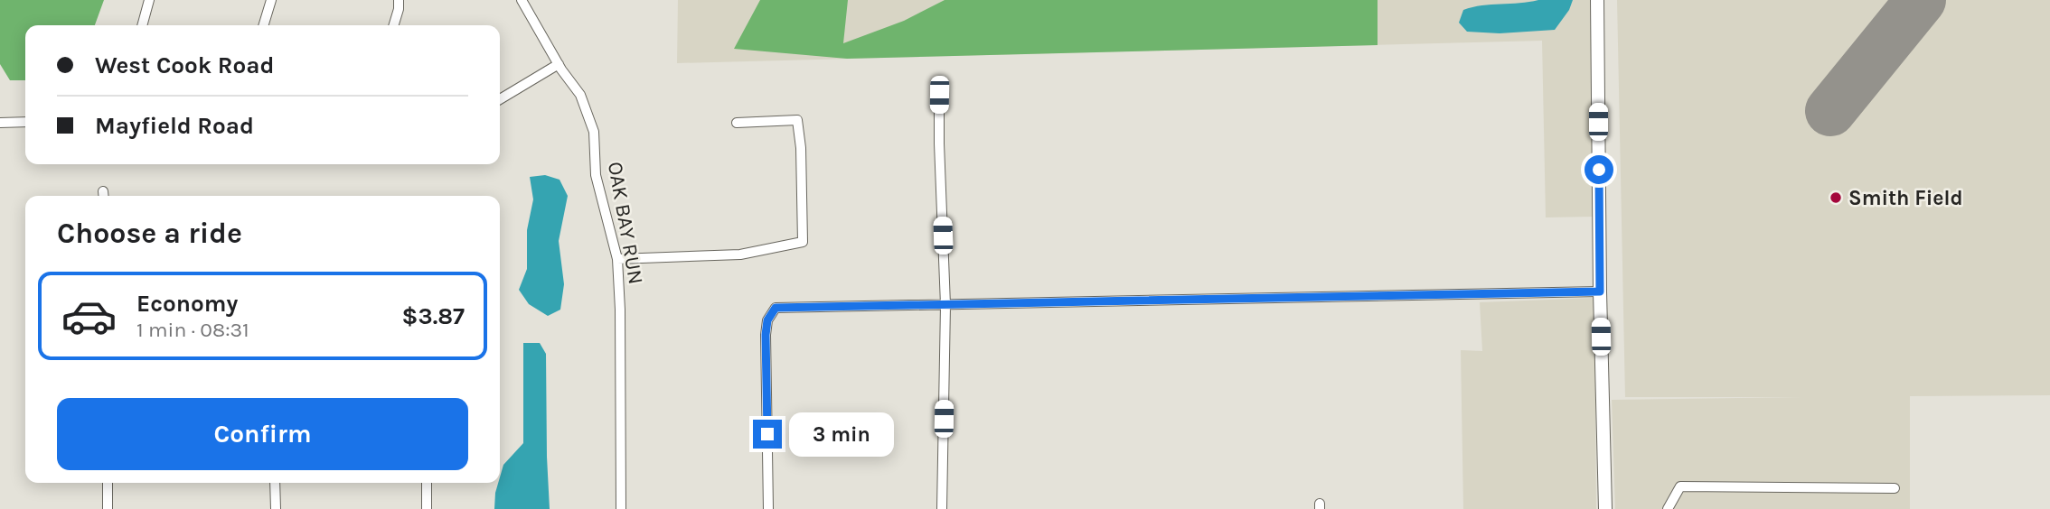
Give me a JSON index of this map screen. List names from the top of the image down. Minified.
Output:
{"streets":{"street":["OAK BAY RUN"]},"places":["Smith Field"],"page":{"banner":["West Cook Road","Mayfield Road"],"heading":"Choose a ride","list":[{"name":"Economy","note":"1 min · 08:31","value":"$3.87"}],"buttons":"Confirm","bubble":"3 min"}}
